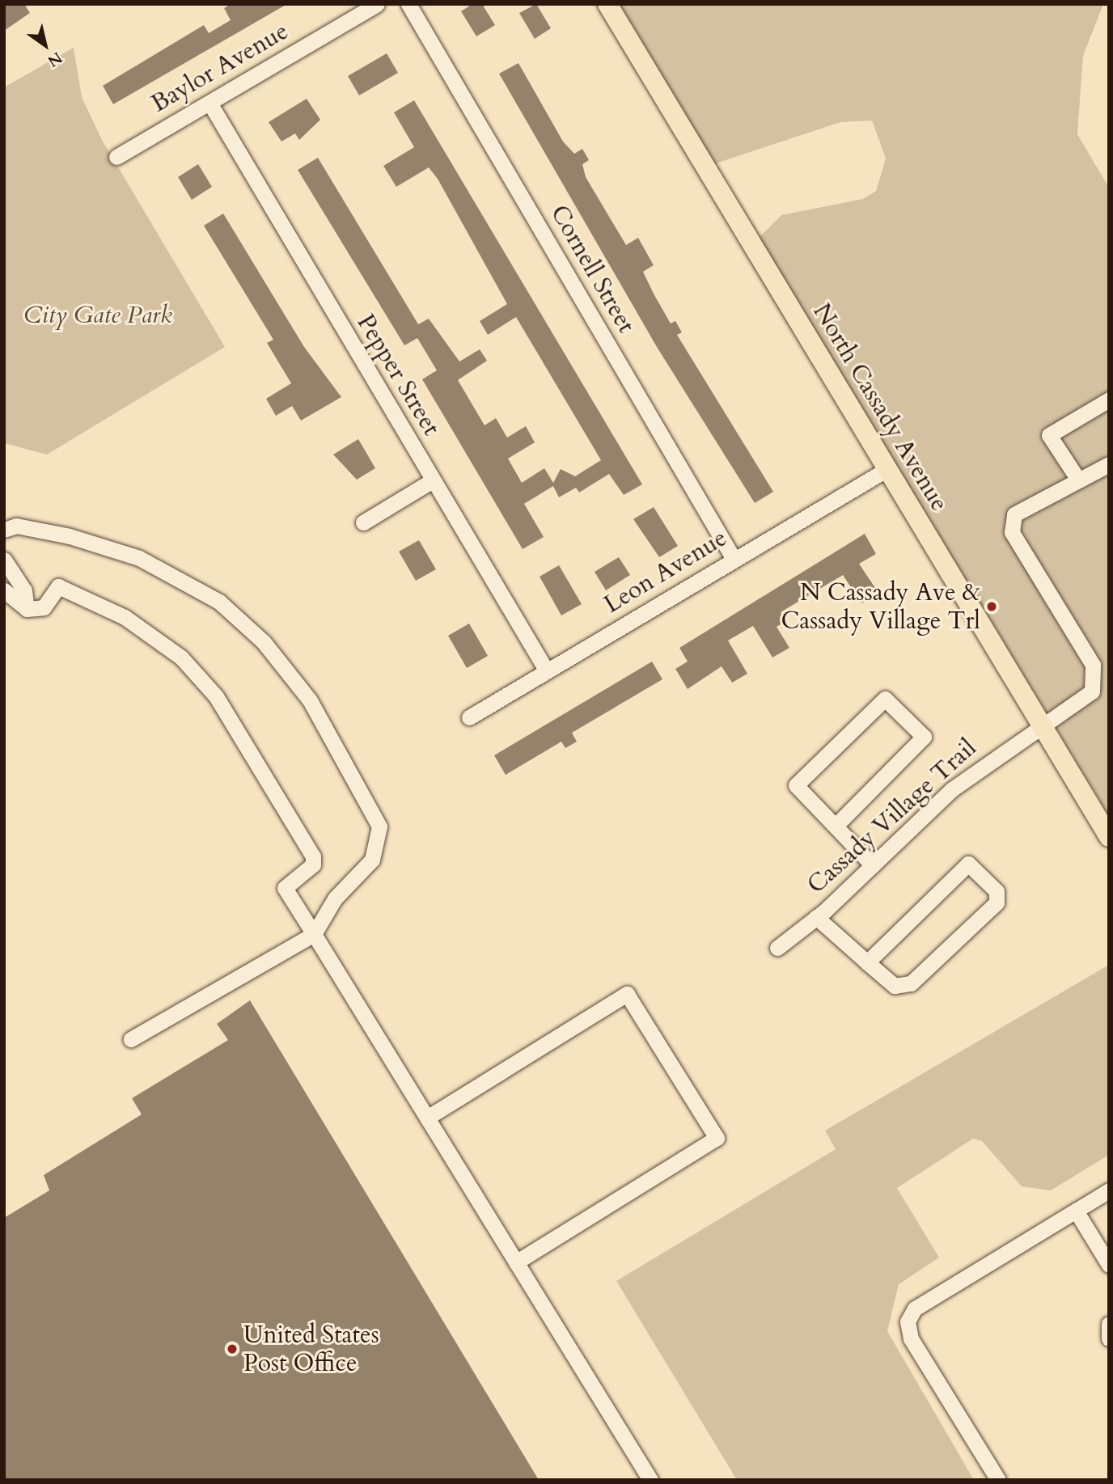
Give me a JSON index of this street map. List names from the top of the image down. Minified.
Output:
{"streets":{"main road":["North Cassady Avenue"],"street":["Baylor Avenue","Cornell Street","Pepper Street","Leon Avenue","Cassady Village Trail"]},"crossings":[["Baylor Avenue","Pepper Street"],["Cornell Street","Leon Avenue"],["Pepper Street","Leon Avenue"],["North Cassady Avenue","Leon Avenue"],["North Cassady Avenue","Cassady Village Trail"]],"parks":["City Gate Park"],"places":["N Cassady Ave & Cassady Village Trl","United States Post Office"],"north":"bottom right"}
